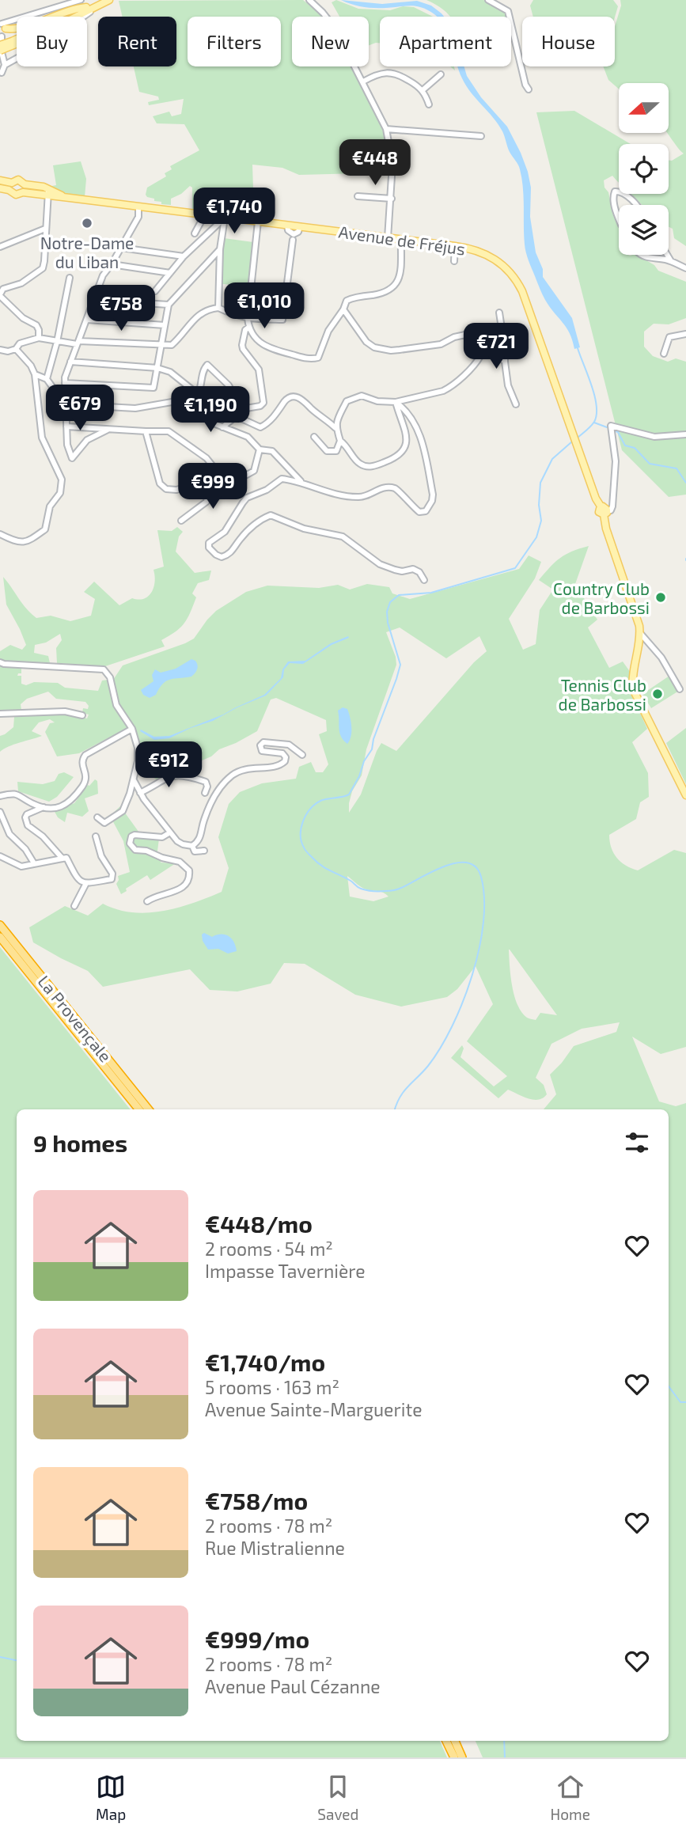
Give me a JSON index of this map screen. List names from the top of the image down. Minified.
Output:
{"streets":{"highway":["La Provençale"],"main road":["Avenue de Fréjus"]},"places":["Notre-Dame du Liban","Country Club de Barbossi","Tennis Club de Barbossi"],"north":"left","page":{"chip":["Buy","Rent","Filters","New","Apartment","House"],"price":["€448","€1,740","€1,010","€758","€721","€679","€1,190","€999","€912"],"heading":"9 homes","list":[{"name":"€448/mo","note":"2 rooms · 54 m² · Impasse Tavernière"},{"name":"€1,740/mo","note":"5 rooms · 163 m² · Avenue Sainte-Marguerite"},{"name":"€758/mo","note":"2 rooms · 78 m² · Rue Mistralienne"},{"name":"€999/mo","note":"2 rooms · 78 m² · Avenue Paul Cézanne"}],"tabs":["Map","Saved","Home"]}}
